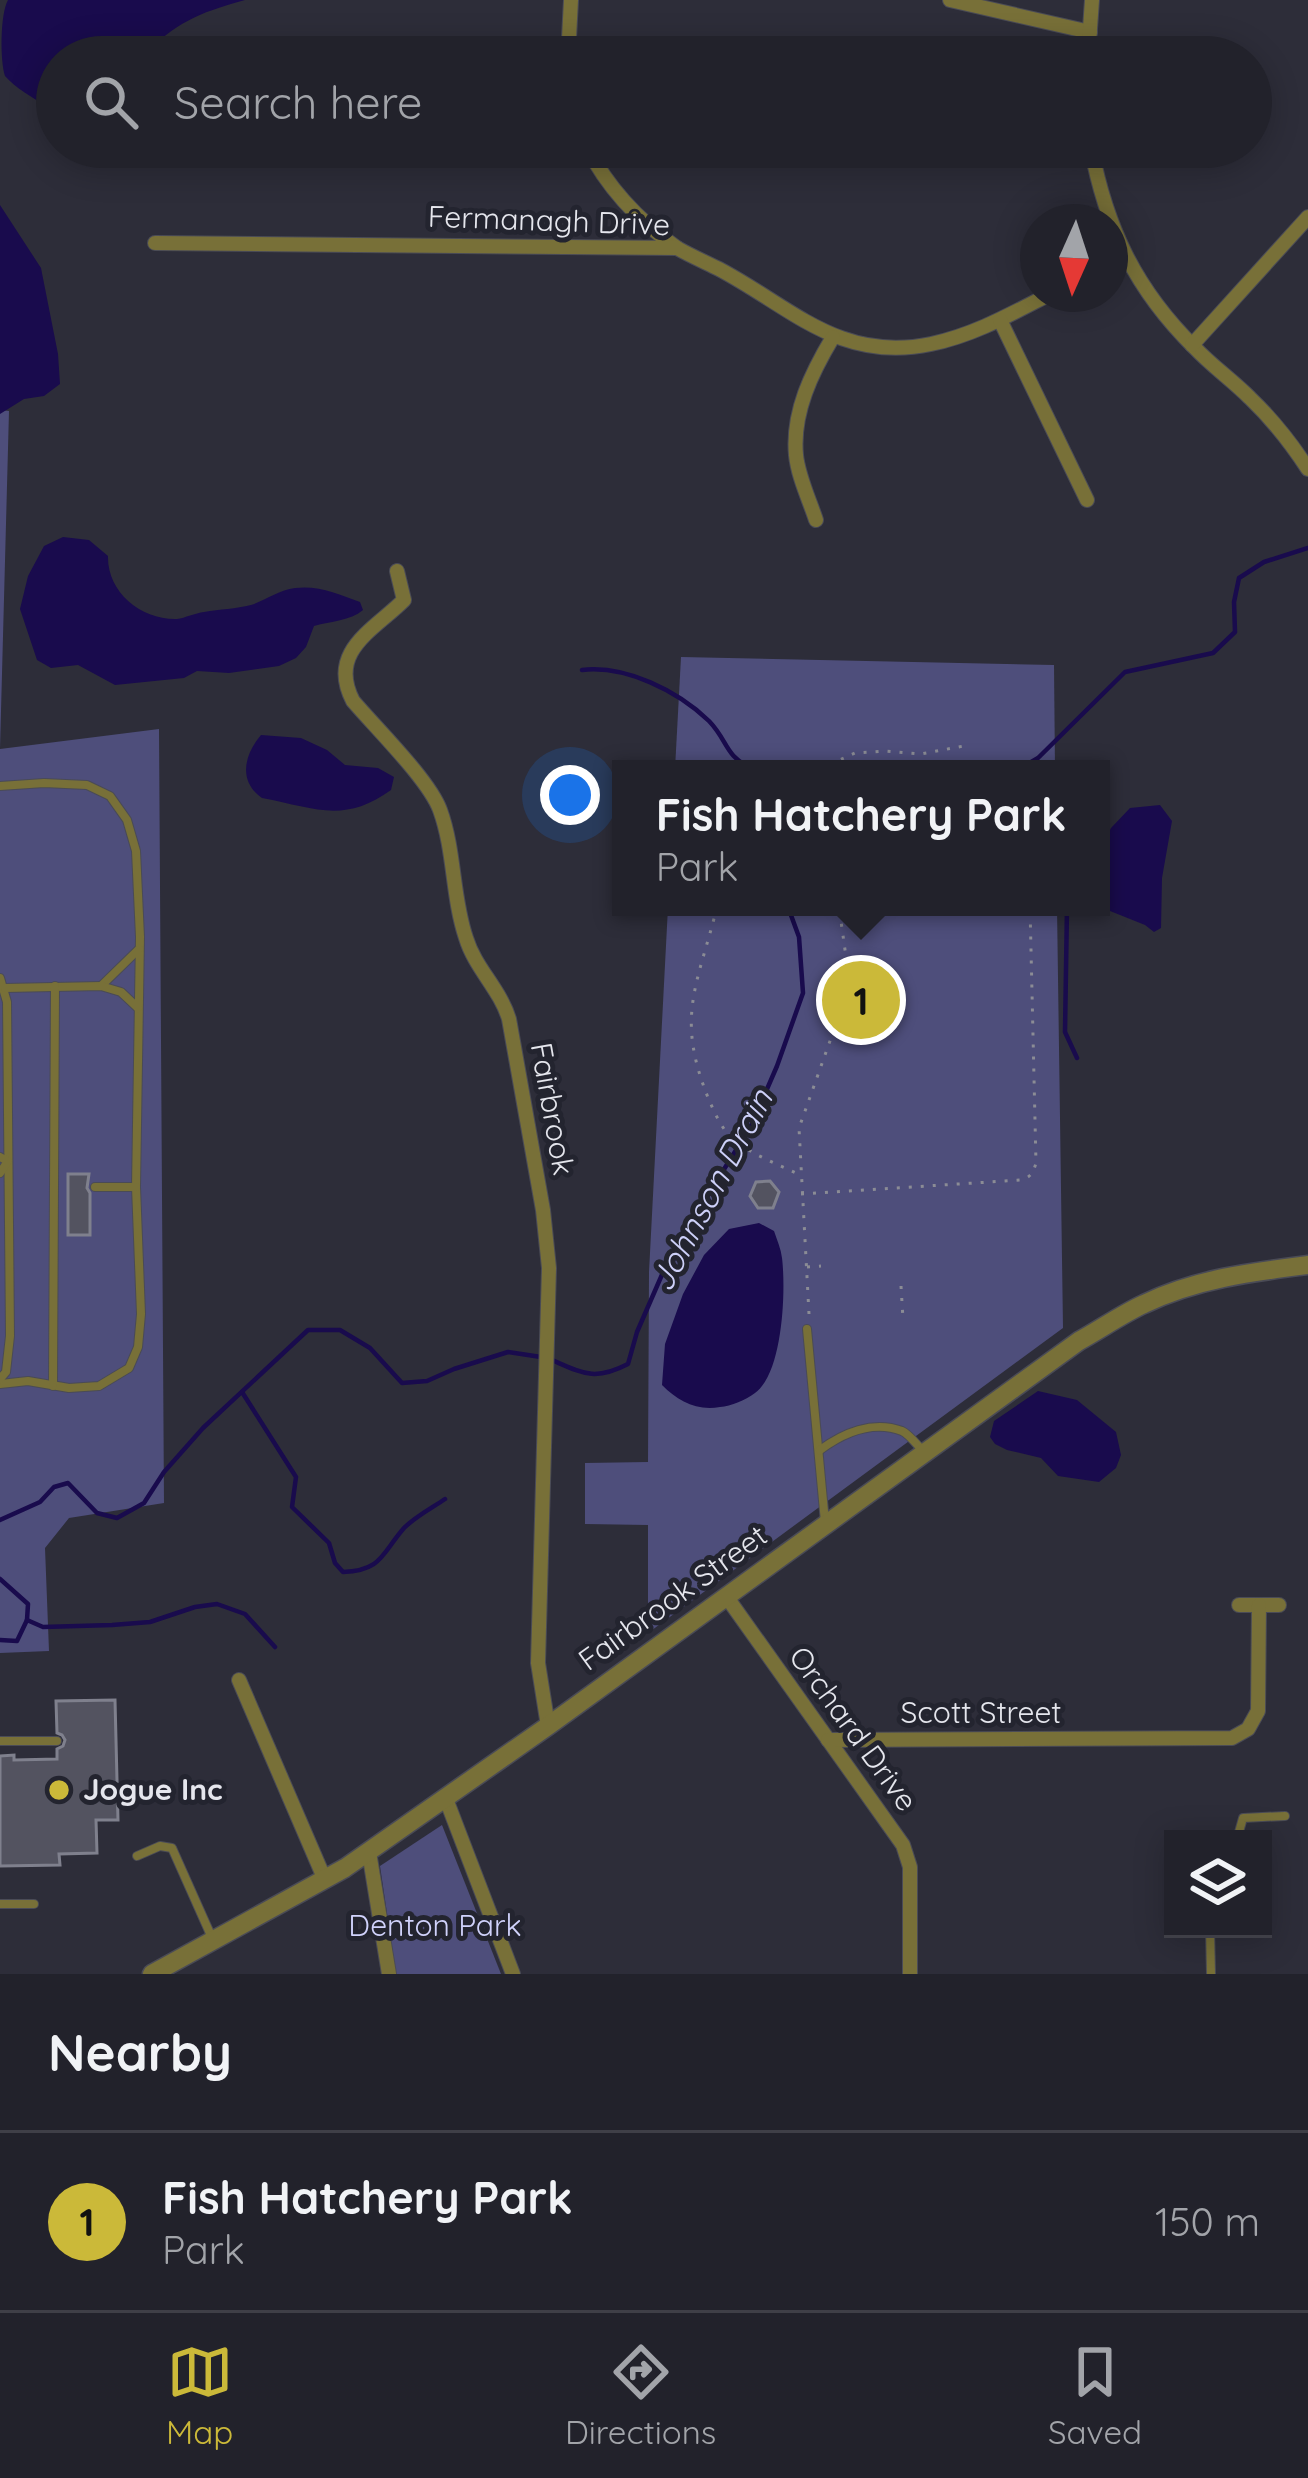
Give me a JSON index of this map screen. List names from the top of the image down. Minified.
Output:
{"streets":{"street":["Fermanagh Drive","Fairbrook","Fairbrook Street","Scott Street","Orchard Drive"]},"crossings":[["Fairbrook","Fairbrook Street"],["Fairbrook Street","Orchard Drive"],["Scott Street","Orchard Drive"]],"water":["Johnson Drain"],"parks":["Denton Park"],"places":["Jogue Inc"],"north":"bottom","page":{"search":"Search here","popup":["Fish Hatchery Park","Park"],"pins":"1","heading":"Nearby","list":[{"mark":"1","name":"Fish Hatchery Park","note":"Park","value":"150 m"}],"nav":["Map","Directions","Saved"]}}
